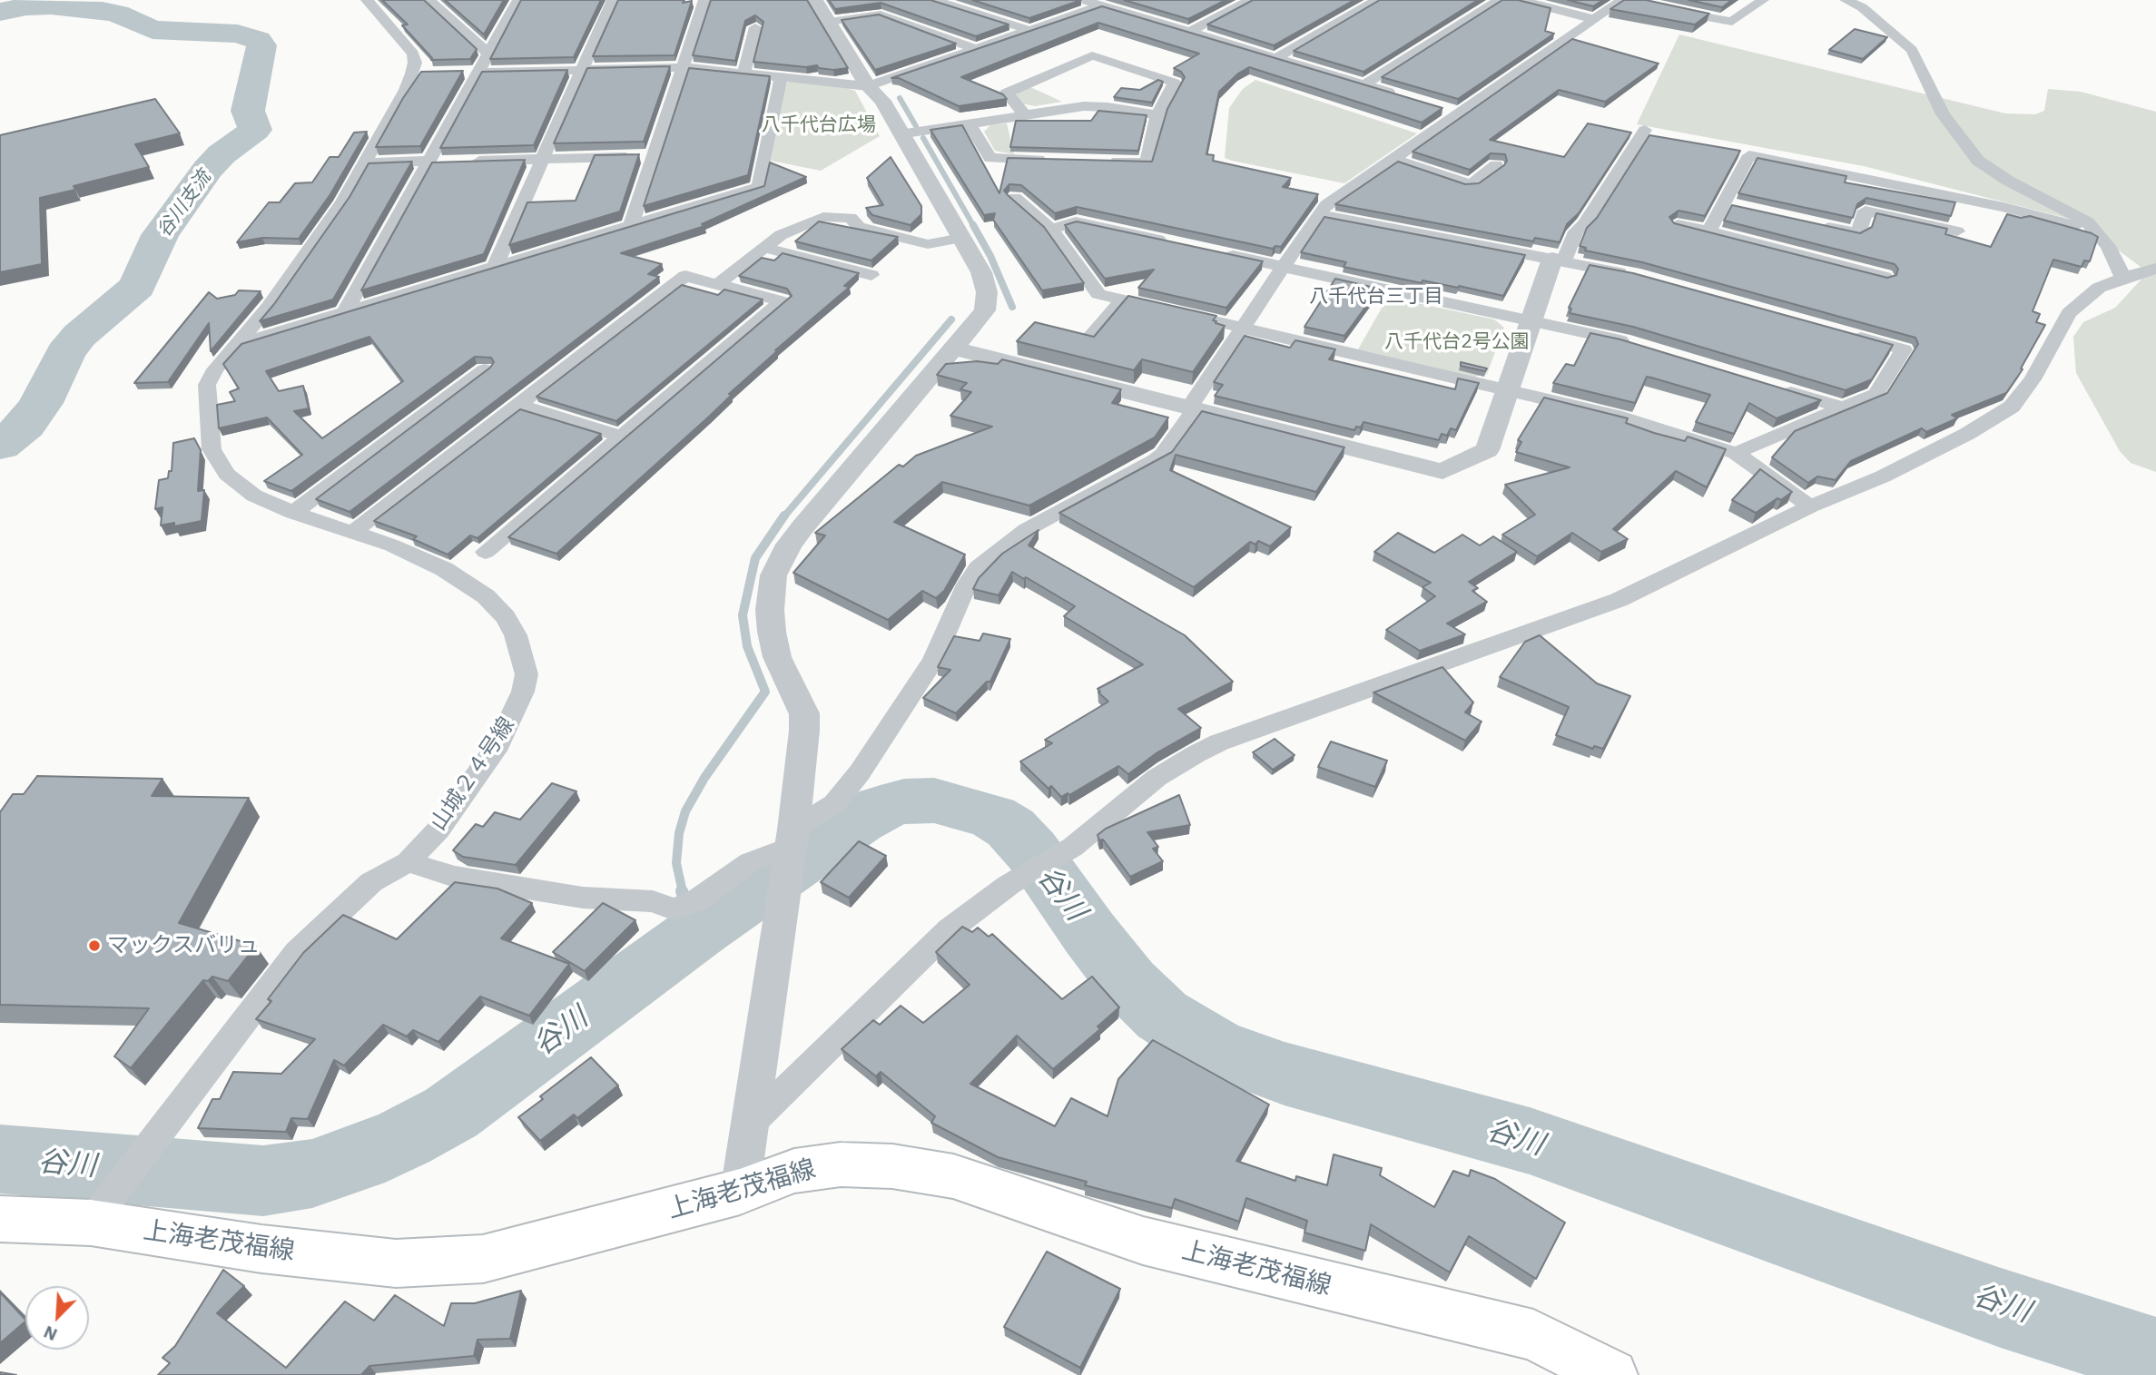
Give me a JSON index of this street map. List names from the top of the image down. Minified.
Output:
{"streets":{"main road":["上海老茂福線"],"street":["山城２４号線"]},"crossings":[["山城２４号線","上海老茂福線"]],"districts":["八千代台三丁目"],"water":["谷川支流","谷川"],"parks":["八千代台広場","八千代台2号公園"],"places":["マックスバリュ"],"north":"bottom left"}
